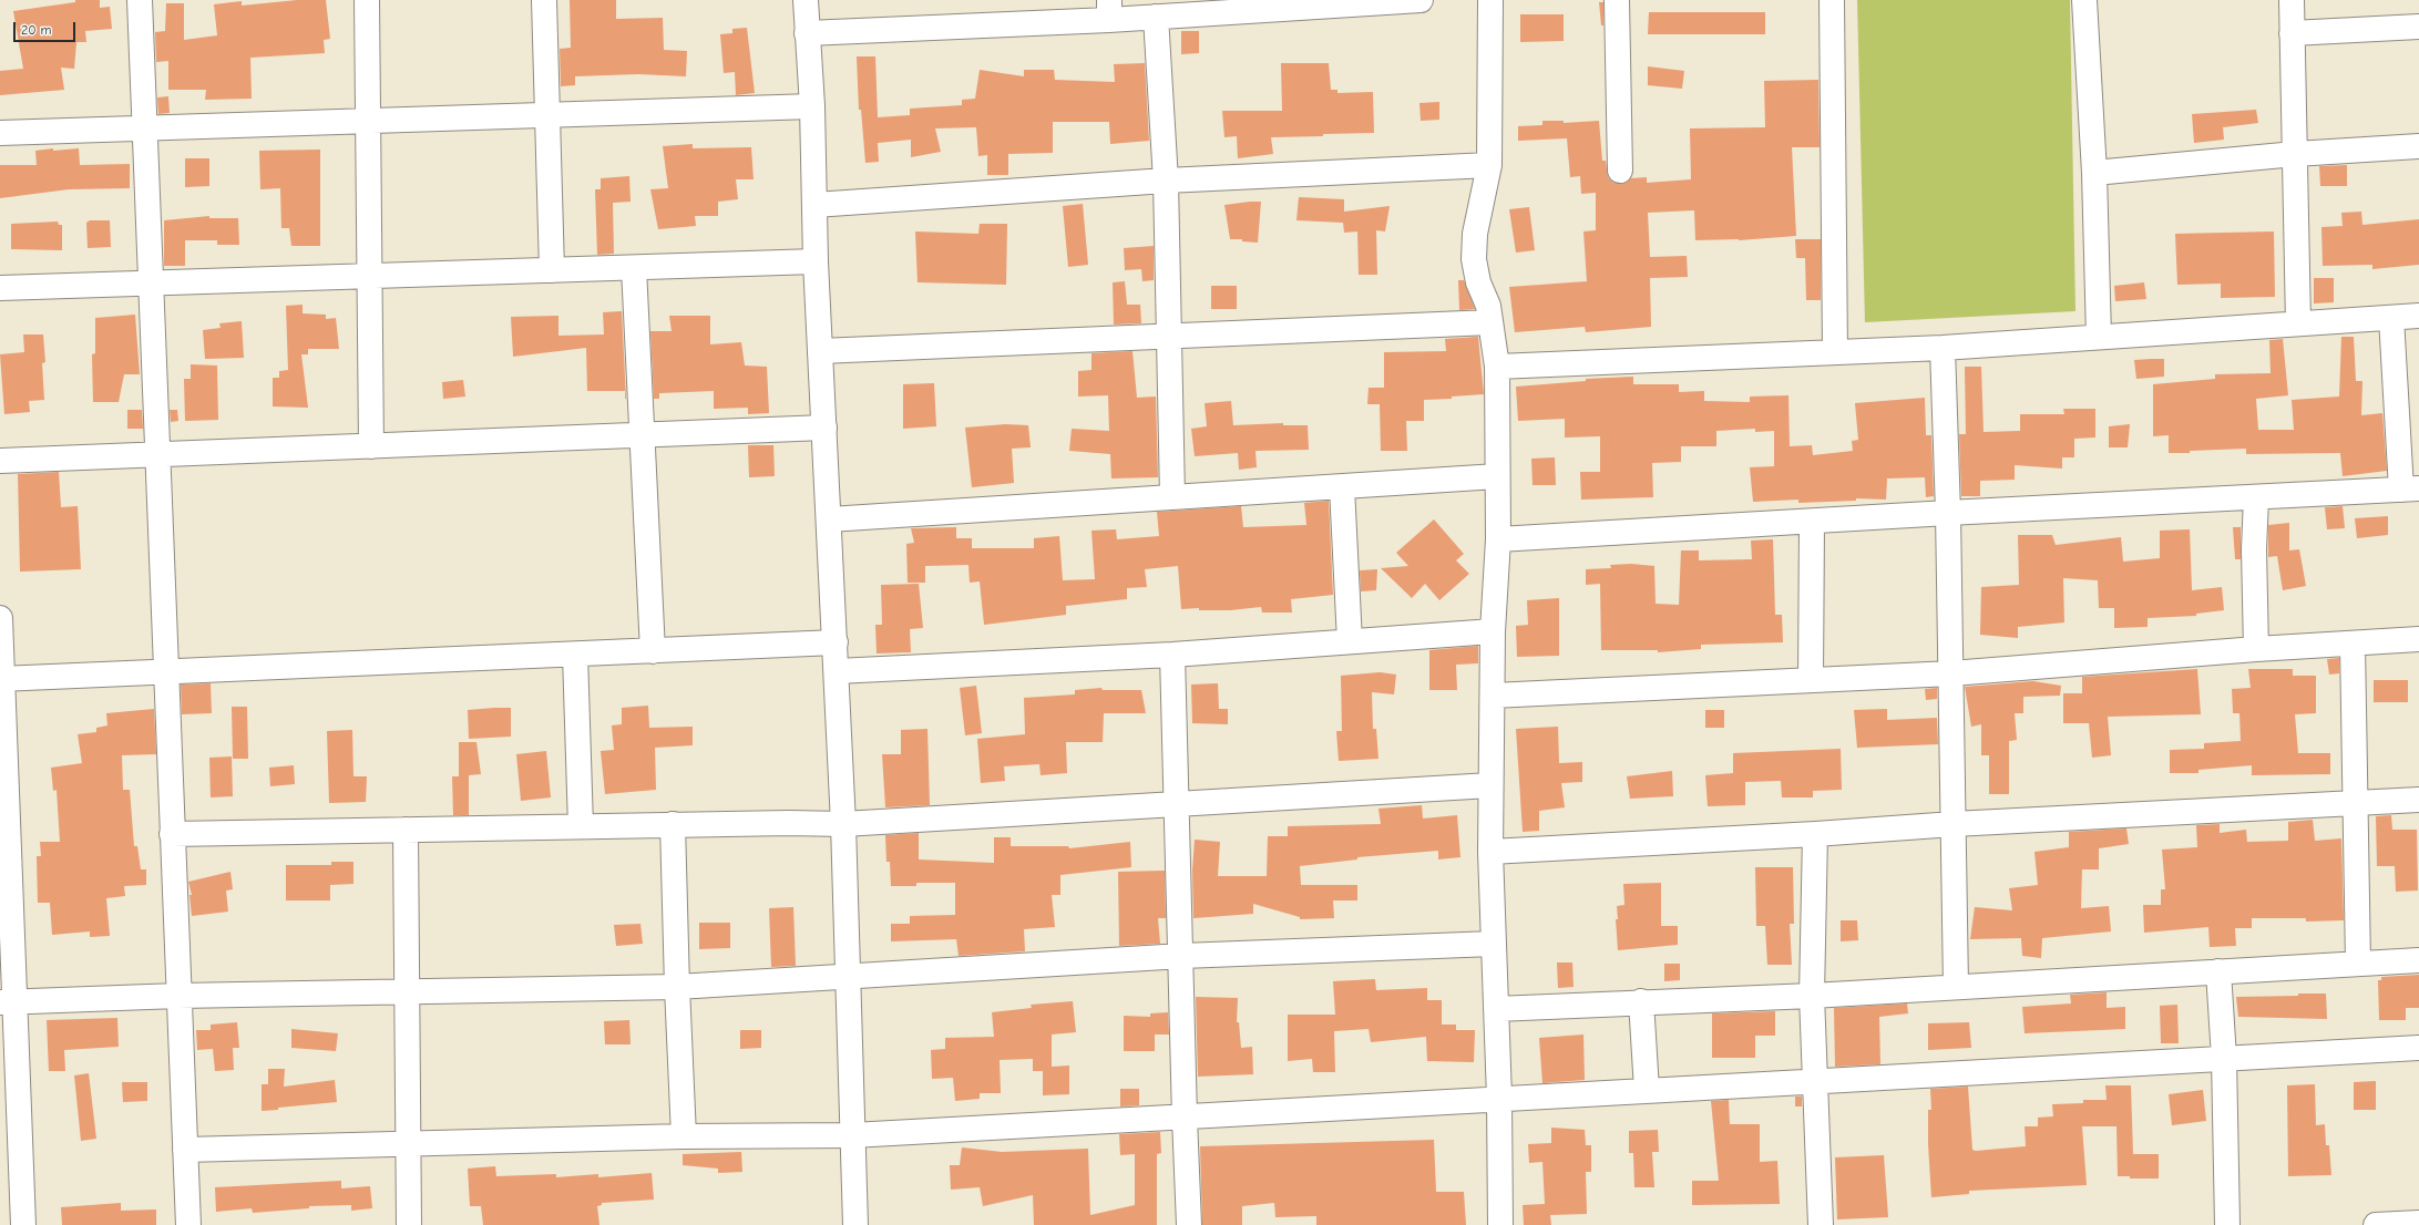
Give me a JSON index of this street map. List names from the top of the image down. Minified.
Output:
{"scale_bar":"20 m"}
